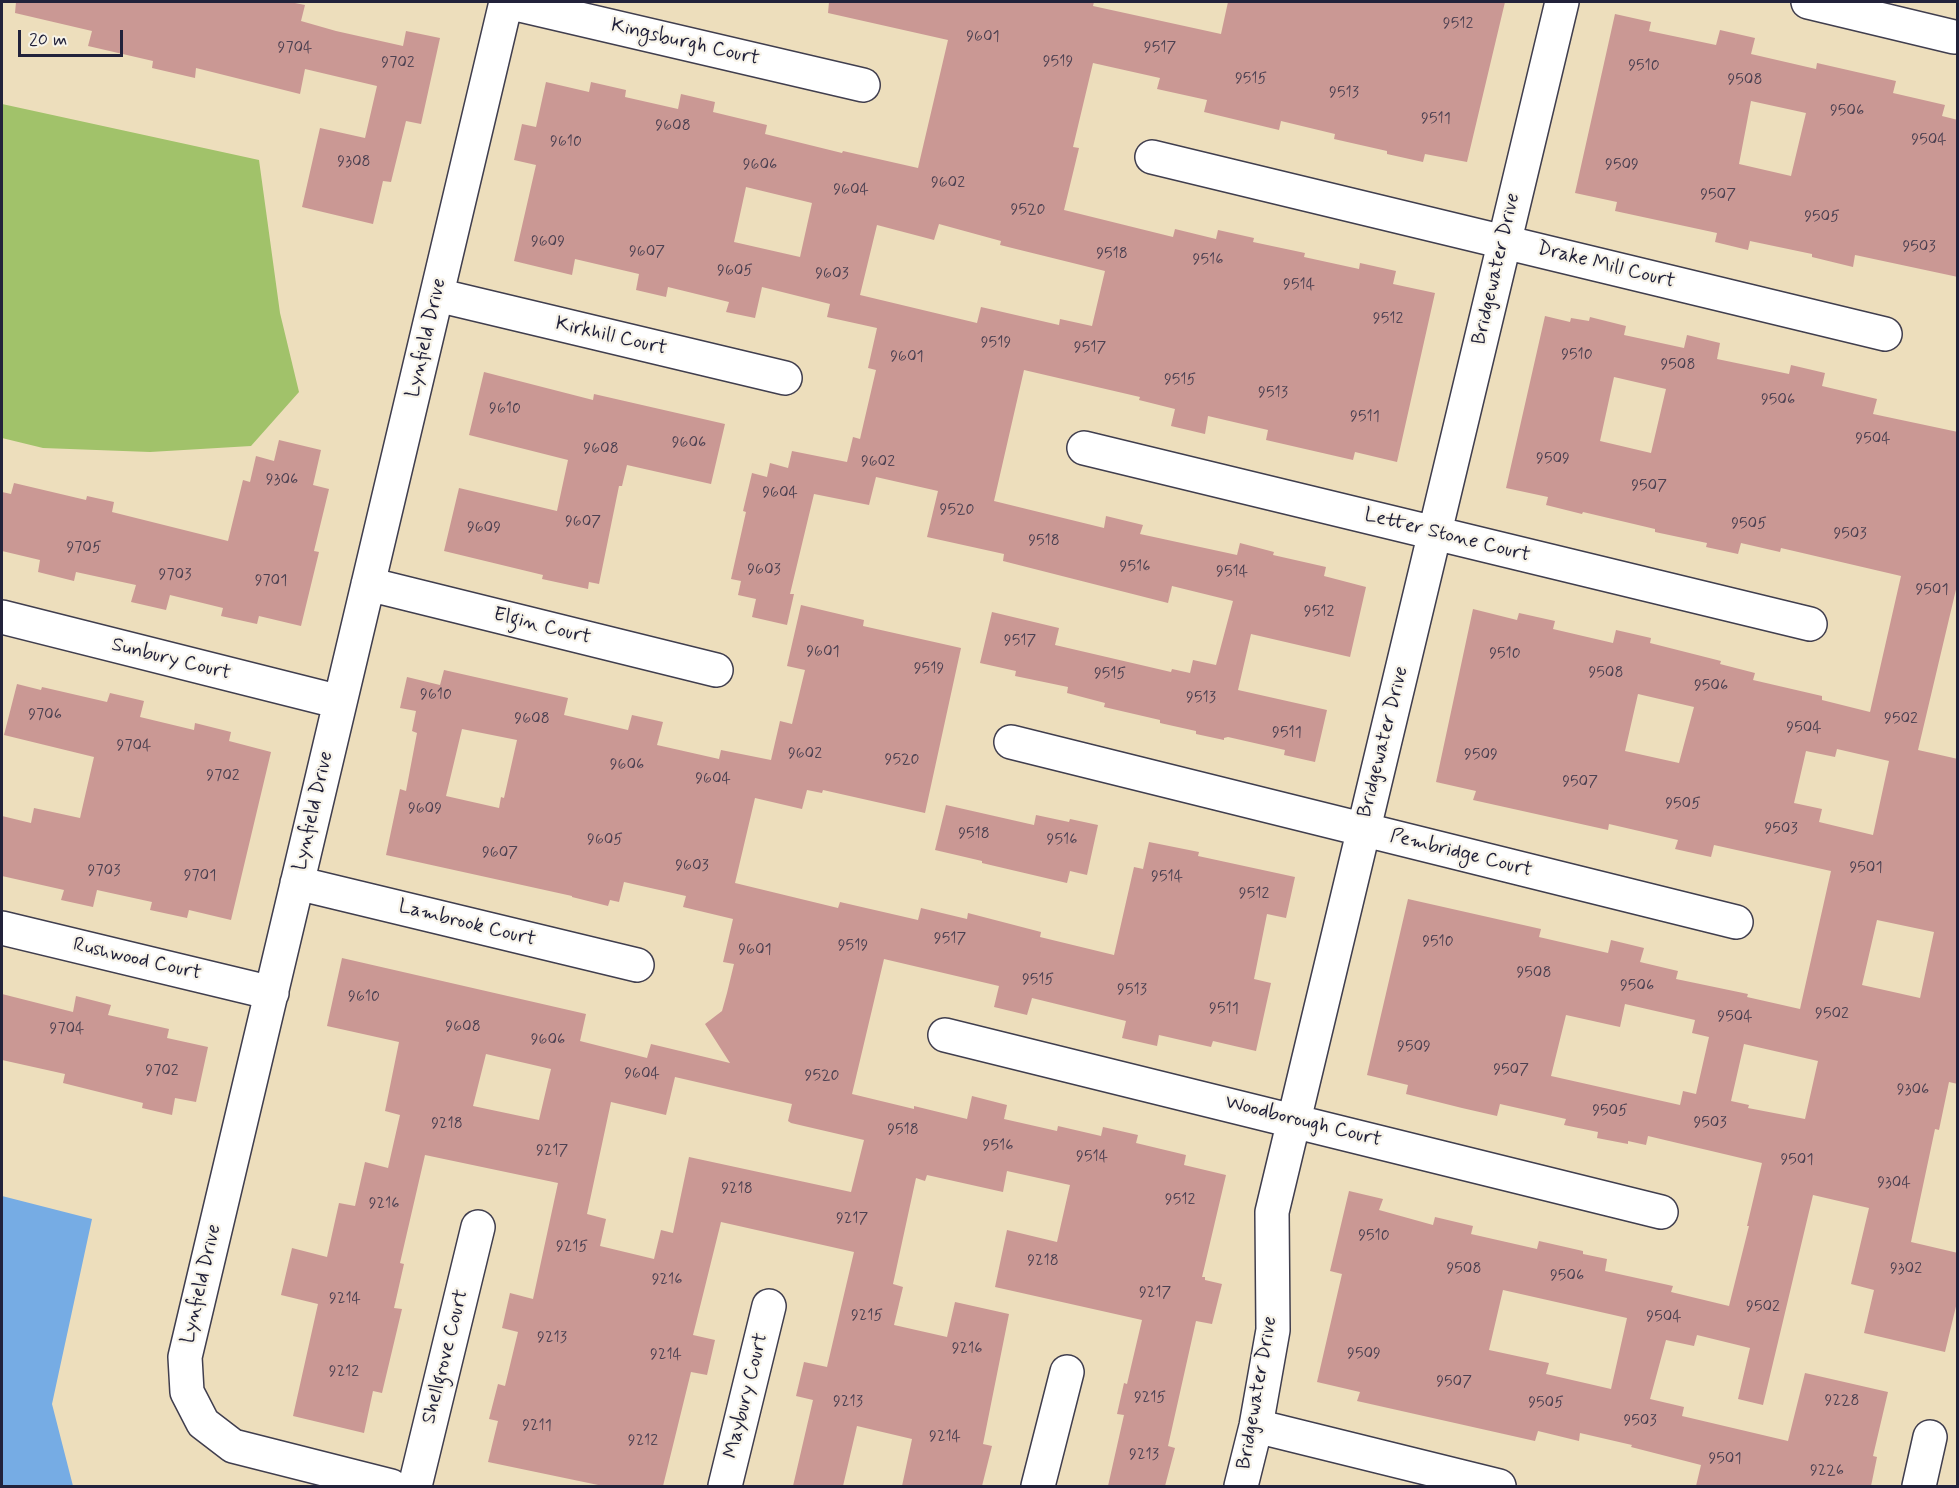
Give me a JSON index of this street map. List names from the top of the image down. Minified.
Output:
{"streets":{"street":["Kingsburgh Court","Drake Mill Court","Bridgewater Drive","Kirkhill Court","Lynfield Drive","Letter Stone Court","Elgin Court","Sunbury Court","Pembridge Court","Lambrook Court","Rushwood Court","Woodborough Court","Shellgrove Court","Maybury Court"]},"crossings":[["Kingsburgh Court","Lynfield Drive"],["Drake Mill Court","Bridgewater Drive"],["Bridgewater Drive","Letter Stone Court"],["Bridgewater Drive","Pembridge Court"],["Bridgewater Drive","Woodborough Court"],["Kirkhill Court","Lynfield Drive"],["Lynfield Drive","Elgin Court"],["Lynfield Drive","Sunbury Court"],["Lynfield Drive","Lambrook Court"],["Lynfield Drive","Rushwood Court"]],"house_numbers":["9512","9601","9704","9517","9519","9702","9510","9515","9508","9513","9506","9511","9608","9504","9610","9308","9606","9509","9602","9604","9507","9520","9505","9609","9503","9607","9518","9516","9605","9603","9514","9512","9519","9517","9510","9601","9508","9515","9513","9506","9610","9511","9504","9606","9608","9509","9602","9306","9507","9604","9520","9607","9505","9609","9503","9518","9705","9516","9603","9514","9703","9701","9501","9512","9517","9601","9510","9519","9508","9515","9506","9610","9513","9706","9608","9502","9504","9511","9704","9602","9509","9520","9606","9702","9604","9507","9505","9609","9503","9518","9605","9516","9607","9603","9501","9703","9701","9514","9512","9517","9510","9519","9601","9508","9515","9506","9513","9610","9511","9502","9504","9608","9704","9606","9509","9507","9702","9604","9520","9306","9505","9503","9218","9518","9516","9217","9514","9501","9304","9218","9512","9216","9217","9510","9215","9218","9508","9302","9506","9216","9217","9214","9502","9215","9504","9213","9216","9509","9214","9212","9507","9215","9228","9213","9505","9503","9211","9214","9212","9213","9501","9226"],"scale_bar":"20 m"}
